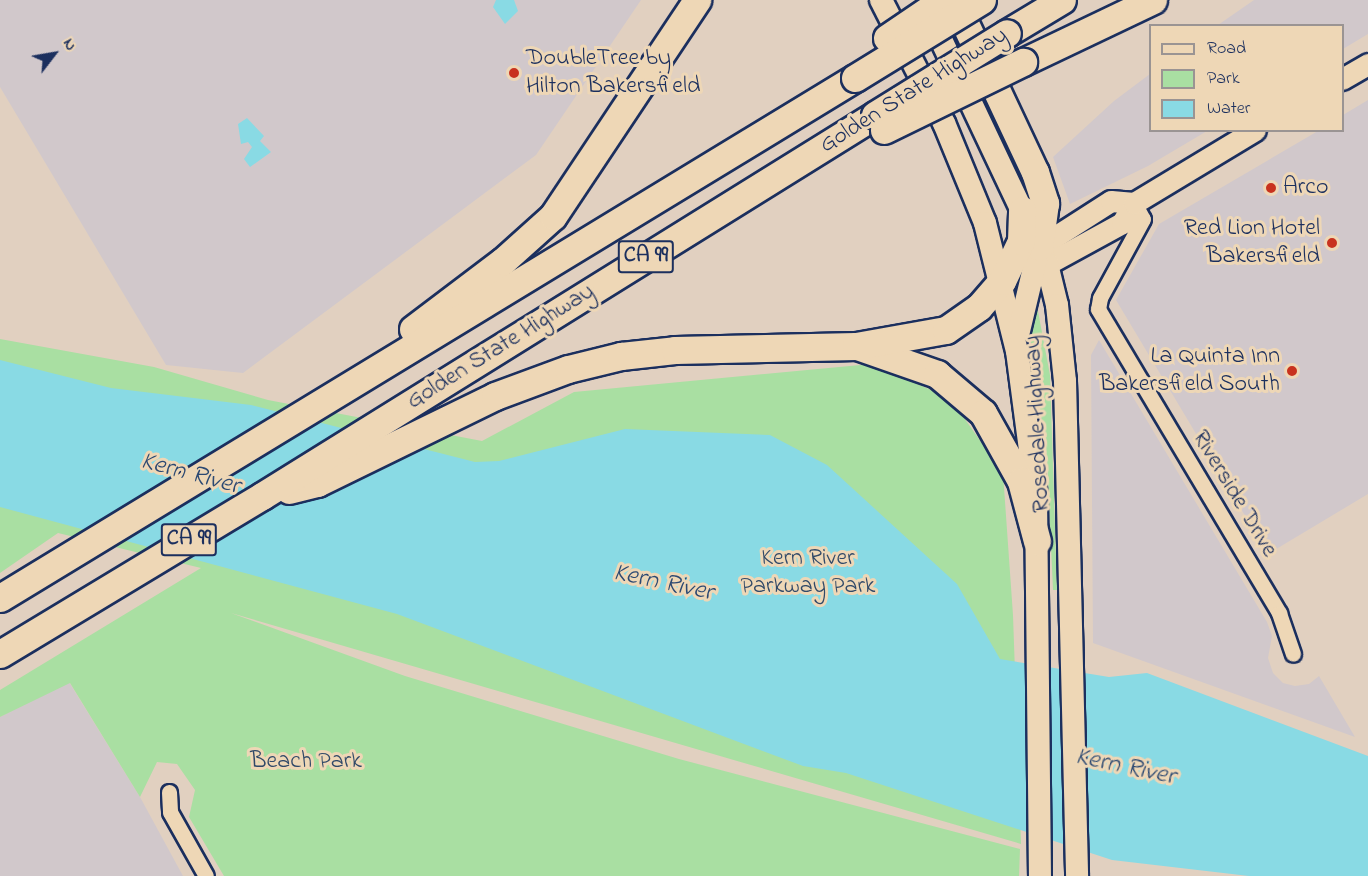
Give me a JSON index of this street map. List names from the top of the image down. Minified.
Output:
{"streets":{"highway":["Golden State Highway","CA 99"],"main road":["Rosedale Highway"],"street":["Riverside Drive"]},"water":["Kern River"],"parks":["Kern River Parkway Park","Beach Park"],"places":["DoubleTree by Hilton Bakersfield","Arco","Red Lion Hotel Bakersfield","La Quinta Inn Bakersfield South"],"legend":["Road","Park","Water"],"north":"top right"}
